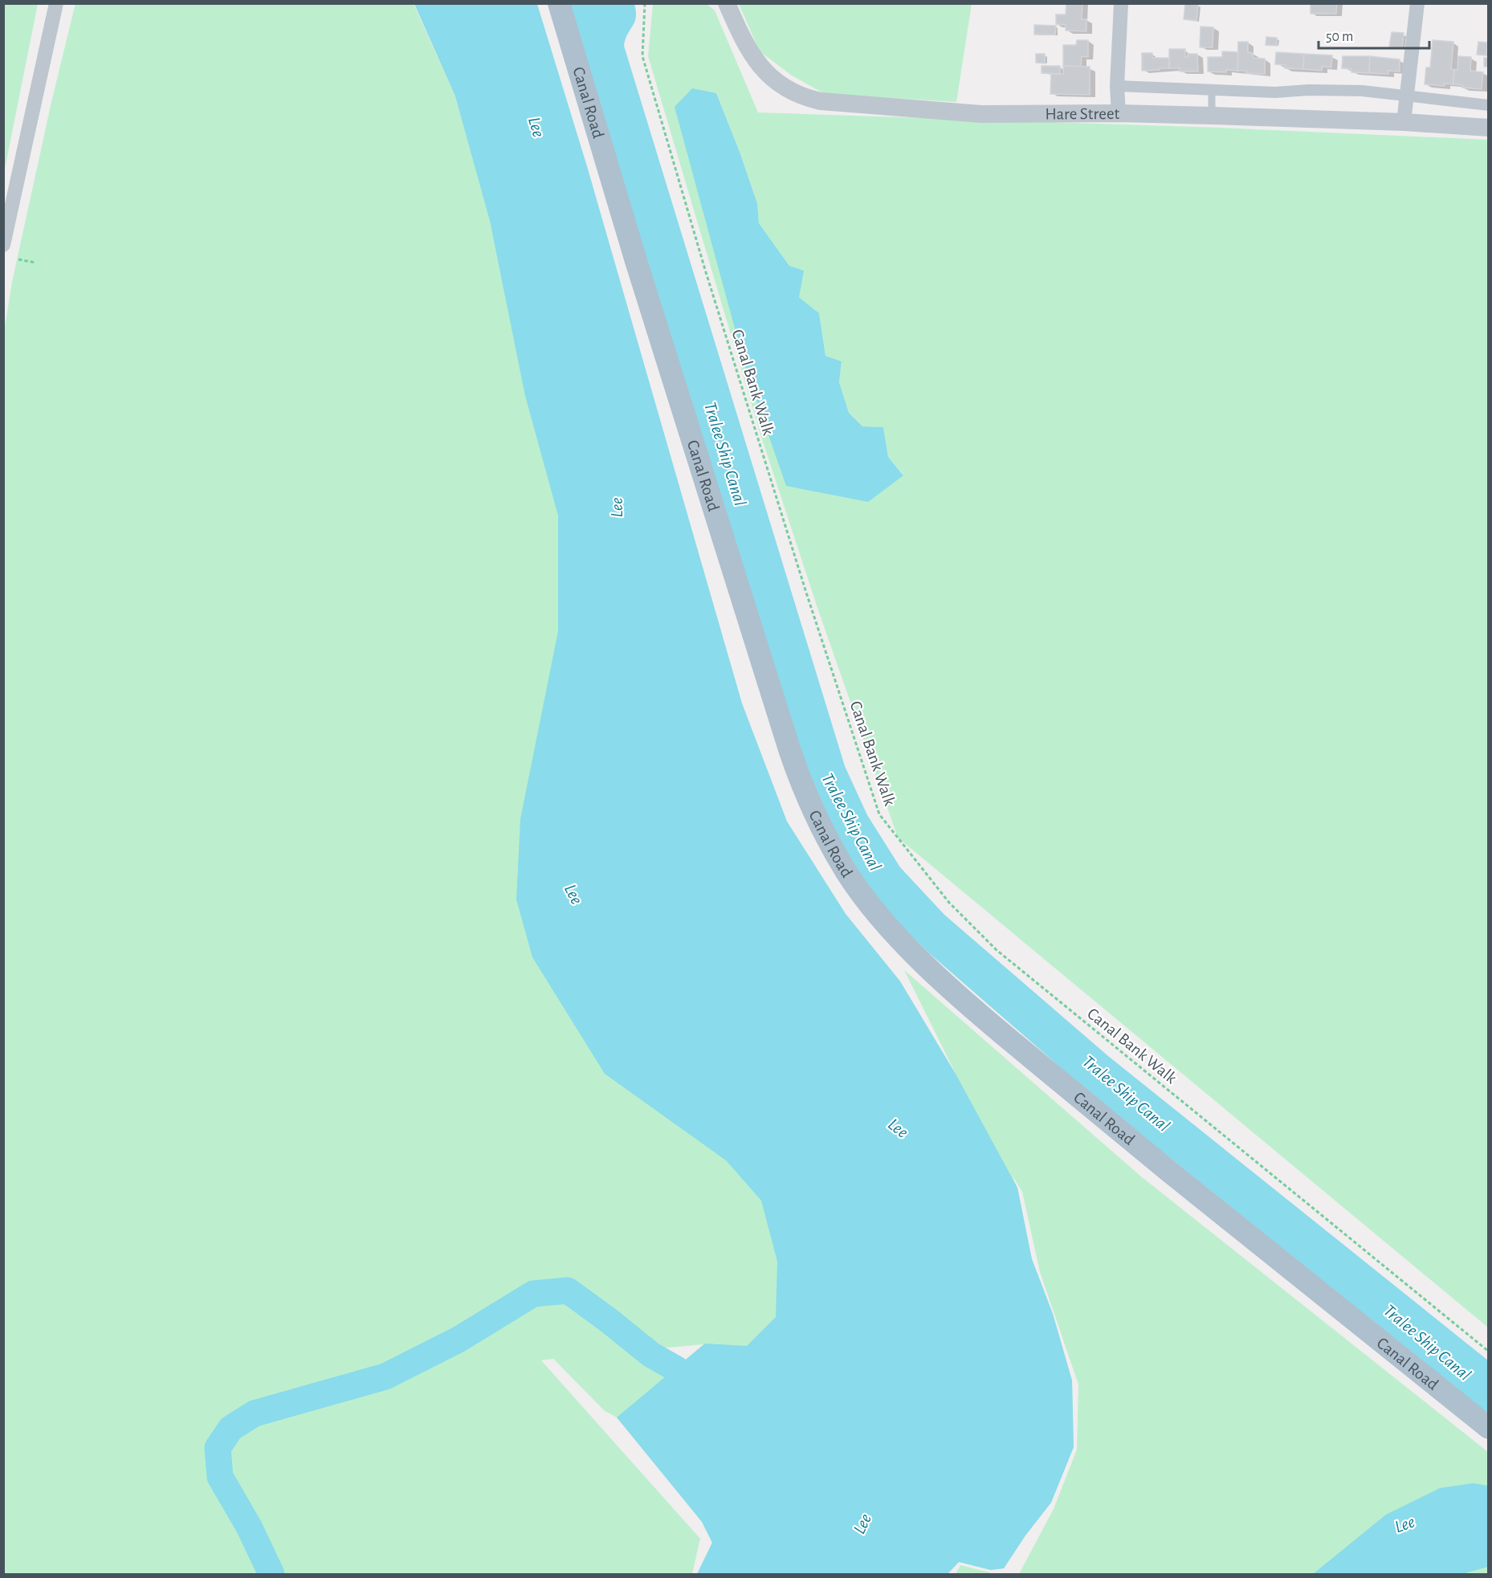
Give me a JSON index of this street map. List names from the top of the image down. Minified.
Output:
{"streets":{"main road":["Canal Road"],"street":["Hare Street"],"path":["Canal Bank Walk"]},"water":["Lee","Tralee Ship Canal"],"scale_bar":"50 m"}
